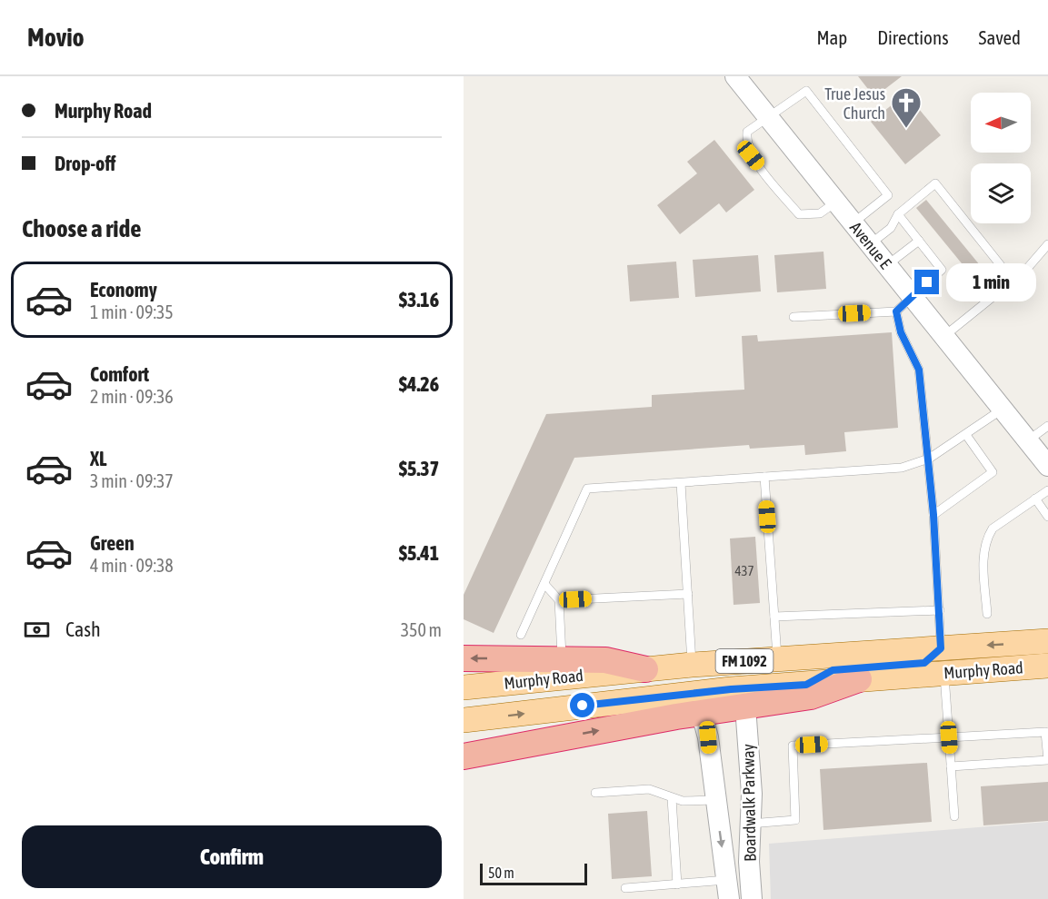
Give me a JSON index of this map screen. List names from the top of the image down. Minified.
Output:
{"streets":{"main road":["FM 1092","Murphy Road"],"street":["Avenue E","Boardwalk Parkway"]},"places":{"church":["True Jesus Church"]},"house_numbers":["437"],"scale_bar":"50 m","north":"left","page":{"header":"Movio","nav":["Map","Directions","Saved"],"banner":["Murphy Road","Drop-off"],"heading":"Choose a ride","list":[{"name":"Economy","note":"1 min · 09:35","value":"$3.16"},{"name":"Comfort","note":"2 min · 09:36","value":"$4.26"},{"name":"XL","note":"3 min · 09:37","value":"$5.37"},{"name":"Green","note":"4 min · 09:38","value":"$5.41"}],"bubble":"1 min","pay":["Cash","350 m"],"buttons":"Confirm","scale":"50 m"}}
